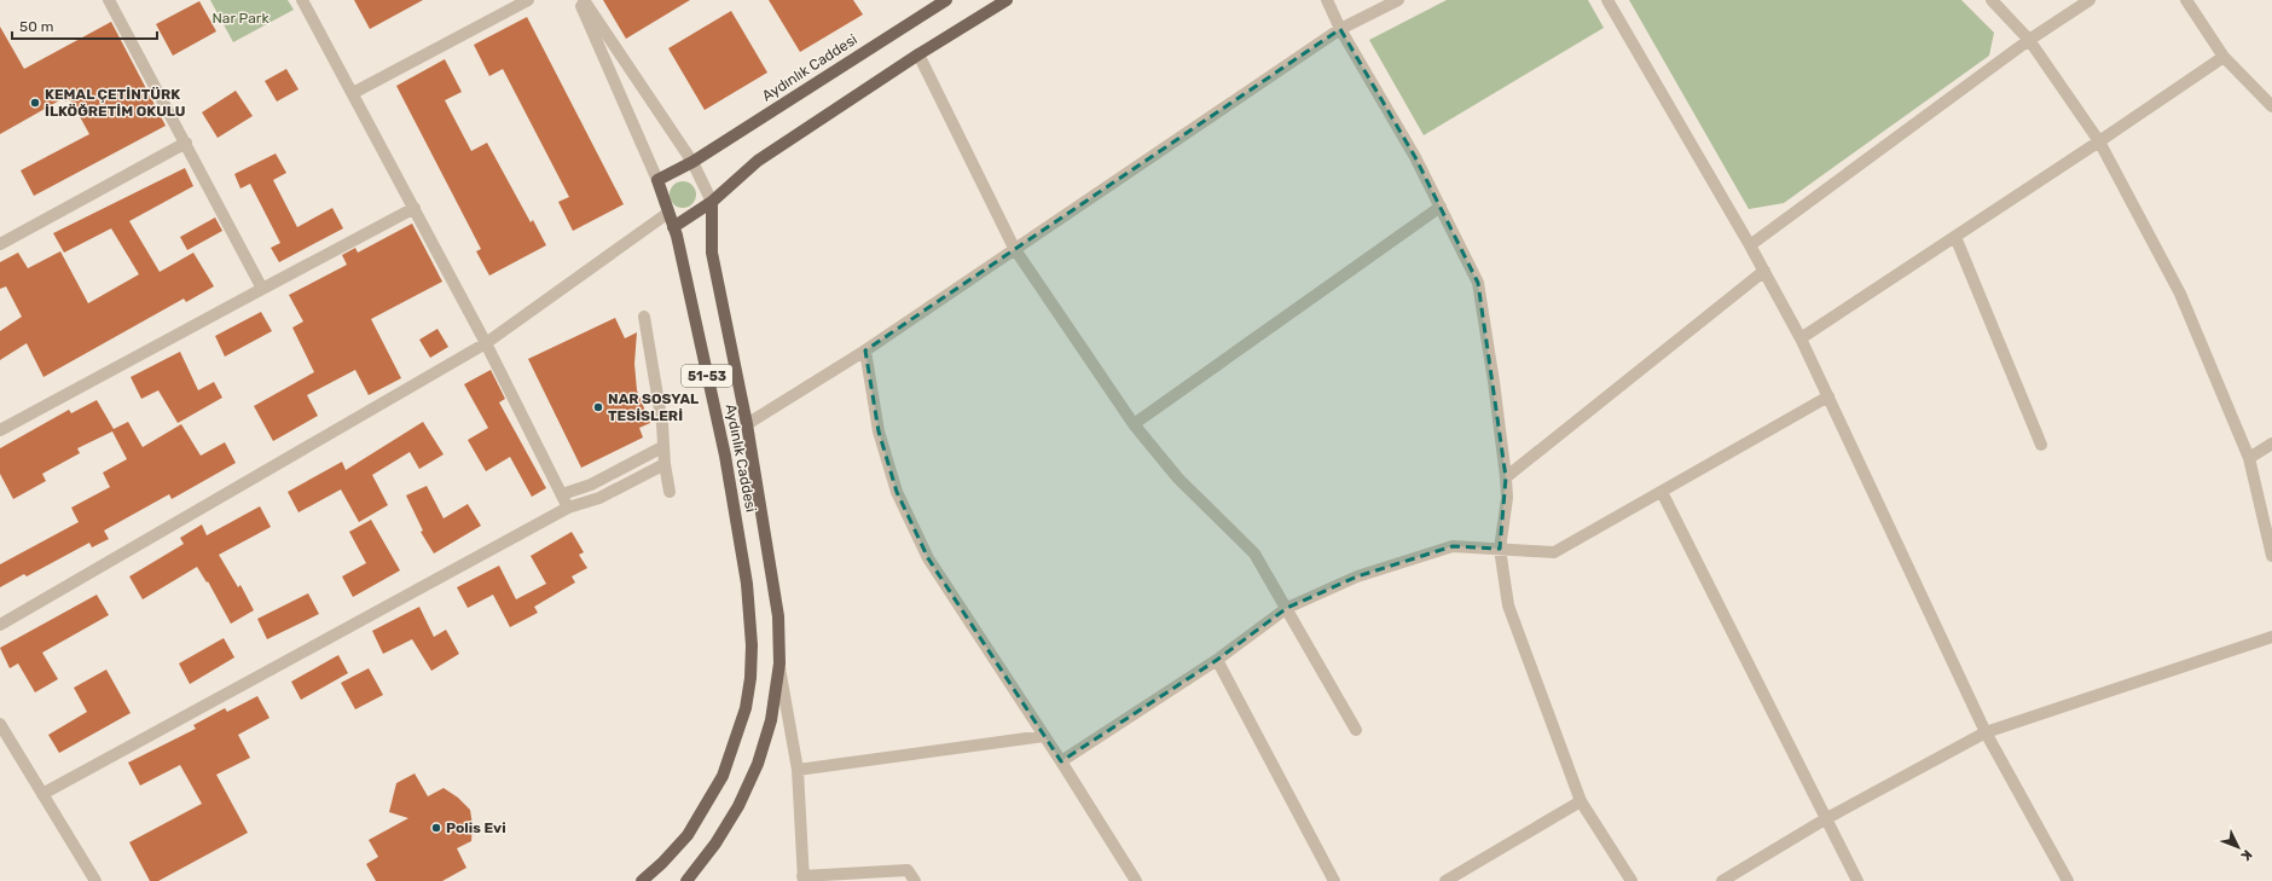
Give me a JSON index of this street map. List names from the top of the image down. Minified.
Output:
{"streets":{"main road":["Aydınlık Caddesi","51-53"]},"parks":["Nar Park"],"places":["KEMAL ÇETİNTÜRK İLKÖĞRETİM OKULU","NAR SOSYAL TESİSLERİ","Polis Evi"],"scale_bar":"50 m","north":"bottom right"}
